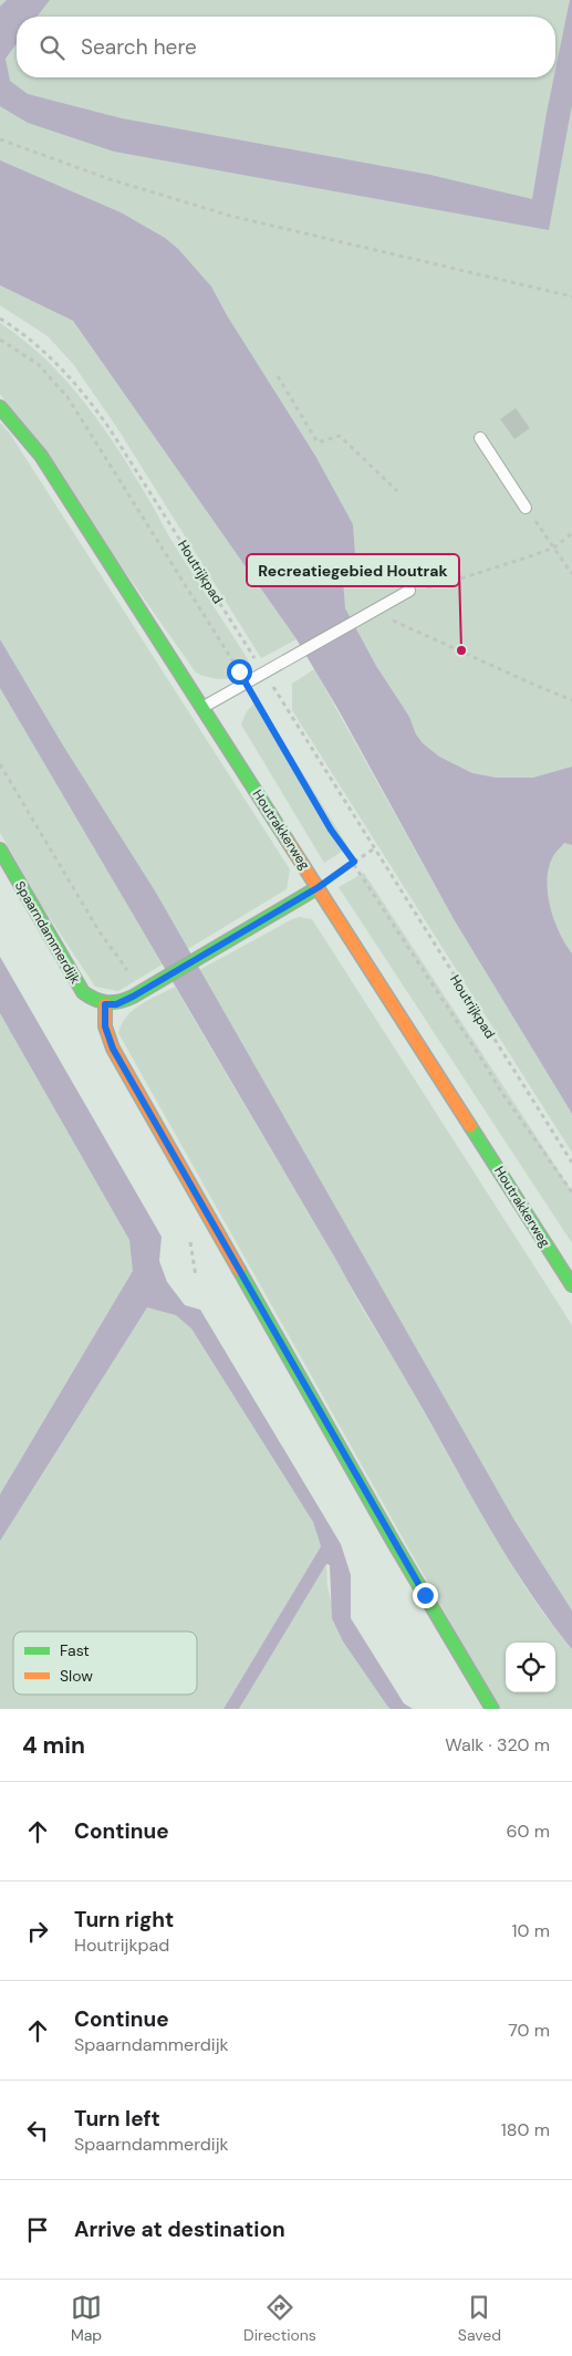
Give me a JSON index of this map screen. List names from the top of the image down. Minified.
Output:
{"streets":{"street":["Houtrakkerweg","Spaarndammerdijk"],"path":["Houtrijkpad"]},"places":["Recreatiegebied Houtrak"],"legend":["Fast","Slow"],"page":{"search":"Search here","heading":["4 min","Walk · 320 m"],"list":[["Continue","60 m"],["Turn right","Houtrijkpad","10 m"],["Continue","Spaarndammerdijk","70 m"],["Turn left","Spaarndammerdijk","180 m"],"Arrive at destination"],"nav":["Map","Directions","Saved"]}}
